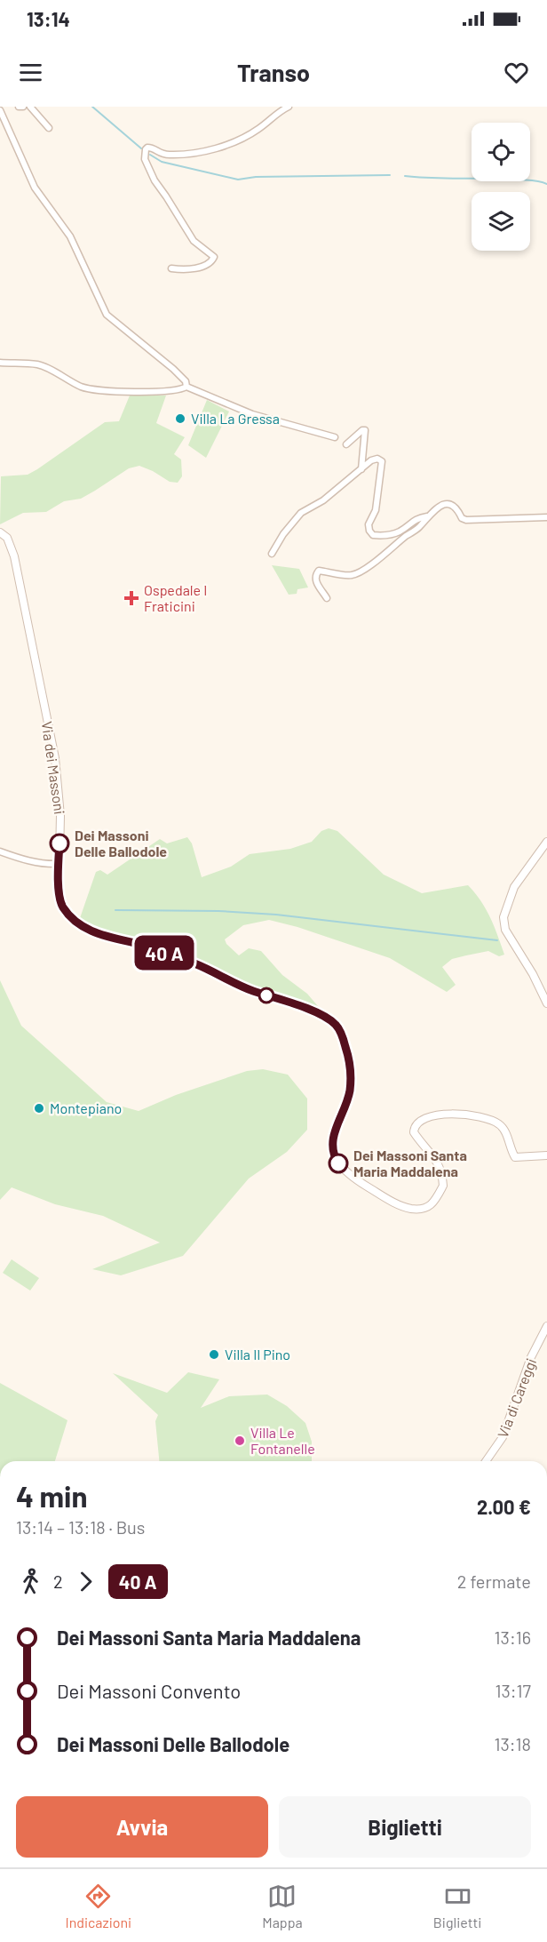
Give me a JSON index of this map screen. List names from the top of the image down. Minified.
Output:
{"streets":{"street":["Via dei Massoni","Via di Careggi"]},"places":{"other":["Villa La Gressa","Dei Massoni Delle Ballodole","Montepiano","Dei Massoni Santa Maria Maddalena","Villa Il Pino","Villa Le Fontanelle"],"health":["Ospedale I Fraticini"]},"page":{"status":"13:14","header":"Transo","on_map":"40 A","heading":["4 min","13:14 – 13:18 · Bus","2.00 €"],"legs":["2","40 A","2 fermate"],"list":[{"name":"Dei Massoni Santa Maria Maddalena","value":"13:16"},{"name":"Dei Massoni Convento","value":"13:17"},{"name":"Dei Massoni Delle Ballodole","value":"13:18"}],"buttons":["Avvia","Biglietti"],"tabs":["Indicazioni","Mappa","Biglietti"]}}
